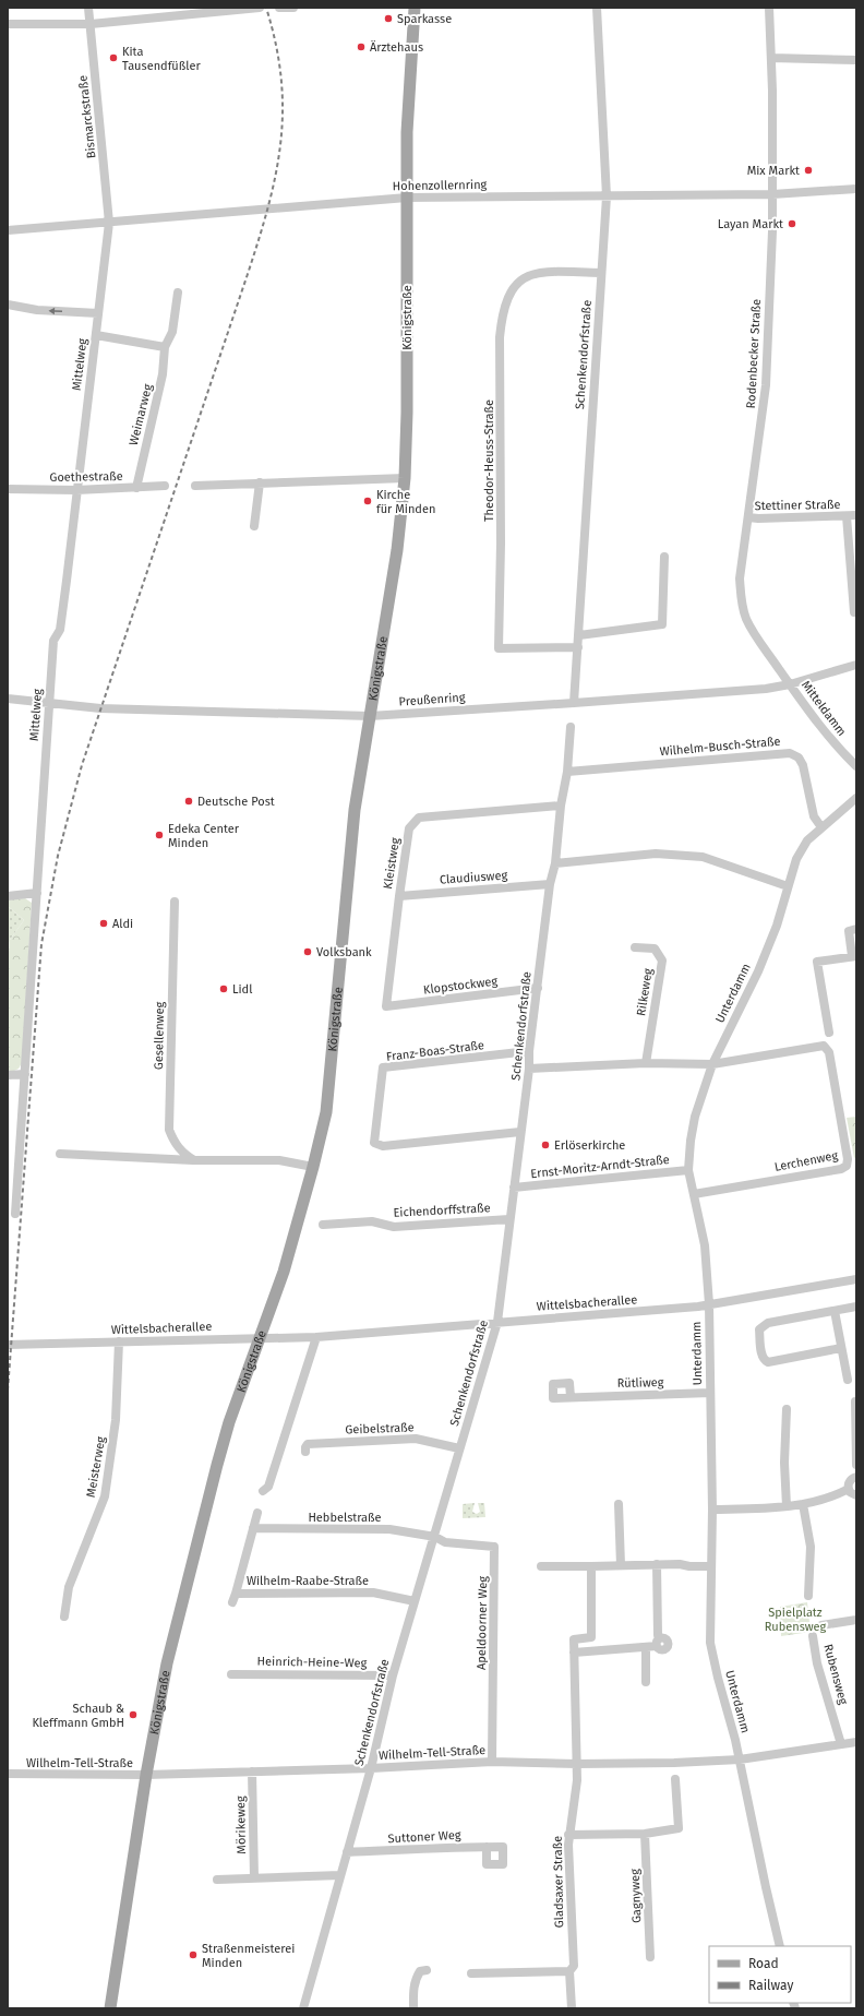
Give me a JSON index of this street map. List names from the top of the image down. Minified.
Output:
{"streets":{"main road":["Königstraße"],"street":["Bismarckstraße","Hohenzollernring","Rodenbecker Straße","Schenkendorfstraße","Mittelweg","Weimarweg","Theodor-Heuss-Straße","Goethestraße","Stettiner Straße","Preußenring","Mitteldamm","Wilhelm-Busch-Straße","Kleistweg","Claudiusweg","Klopstockweg","Rilkeweg","Unterdamm","Gesellenweg","Franz-Boas-Straße","Lerchenweg","Ernst-Moritz-Arndt-Straße","Eichendorffstraße","Wittelsbacherallee","Rütliweg","Geibelstraße","Meisterweg","Hebbelstraße","Wilhelm-Raabe-Straße","Apeldoorner Weg","Heinrich-Heine-Weg","Rubensweg","Wilhelm-Tell-Straße","Mörikeweg","Suttoner Weg","Gladsaxer Straße","Gagnyweg"]},"crossings":[["Bismarckstraße","Hohenzollernring"],["Bismarckstraße","Mittelweg"],["Hohenzollernring","Königstraße"],["Hohenzollernring","Rodenbecker Straße"],["Hohenzollernring","Schenkendorfstraße"],["Hohenzollernring","Mittelweg"],["Königstraße","Preußenring"],["Königstraße","Wittelsbacherallee"],["Königstraße","Wilhelm-Tell-Straße"],["Rodenbecker Straße","Stettiner Straße"],["Rodenbecker Straße","Preußenring"],["Rodenbecker Straße","Mitteldamm"],["Schenkendorfstraße","Theodor-Heuss-Straße"],["Schenkendorfstraße","Preußenring"],["Schenkendorfstraße","Wilhelm-Busch-Straße"],["Schenkendorfstraße","Kleistweg"],["Schenkendorfstraße","Claudiusweg"],["Schenkendorfstraße","Klopstockweg"],["Schenkendorfstraße","Franz-Boas-Straße"],["Schenkendorfstraße","Ernst-Moritz-Arndt-Straße"],["Schenkendorfstraße","Eichendorffstraße"],["Schenkendorfstraße","Wittelsbacherallee"],["Schenkendorfstraße","Geibelstraße"],["Schenkendorfstraße","Hebbelstraße"],["Schenkendorfstraße","Wilhelm-Raabe-Straße"],["Schenkendorfstraße","Apeldoorner Weg"],["Schenkendorfstraße","Heinrich-Heine-Weg"],["Schenkendorfstraße","Wilhelm-Tell-Straße"],["Schenkendorfstraße","Suttoner Weg"],["Mittelweg","Goethestraße"],["Mittelweg","Preußenring"],["Weimarweg","Goethestraße"],["Preußenring","Mitteldamm"],["Wilhelm-Busch-Straße","Unterdamm"],["Kleistweg","Claudiusweg"],["Kleistweg","Klopstockweg"],["Unterdamm","Lerchenweg"],["Unterdamm","Ernst-Moritz-Arndt-Straße"],["Unterdamm","Wittelsbacherallee"],["Unterdamm","Rütliweg"],["Unterdamm","Wilhelm-Tell-Straße"],["Wittelsbacherallee","Meisterweg"],["Hebbelstraße","Apeldoorner Weg"],["Apeldoorner Weg","Wilhelm-Tell-Straße"],["Rubensweg","Wilhelm-Tell-Straße"],["Wilhelm-Tell-Straße","Mörikeweg"],["Wilhelm-Tell-Straße","Gladsaxer Straße"]],"parks":["Spielplatz Rubensweg"],"places":["Sparkasse","Ärztehaus","Kita Tausendfüßler","Mix Markt","Layan Markt","Kirche für Minden","Deutsche Post","Edeka Center Minden","Aldi","Volksbank","Lidl","Erlöserkirche","Schaub & Kleffmann GmbH","Straßenmeisterei Minden"],"legend":["Road","Railway"]}
